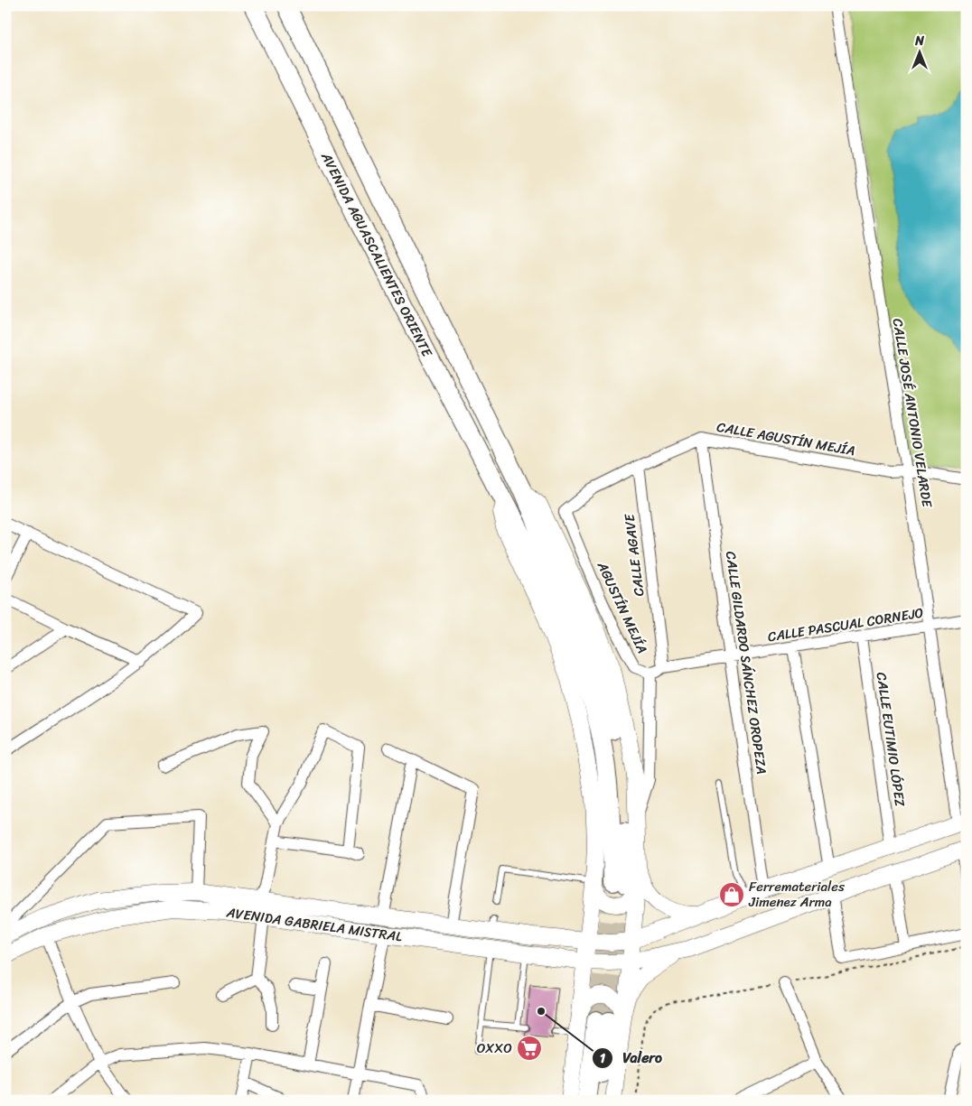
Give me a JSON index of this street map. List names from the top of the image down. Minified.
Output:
{"streets":{"main road":["AVENIDA AGUASCALIENTES ORIENTE","AVENIDA GABRIELA MISTRAL"],"street":["CALLE JOSÉ ANTONIO VELARDE","CALLE AGUSTÍN MEJÍA","CALLE AGAVE","AGUSTÍN MEJÍA","CALLE PASCUAL CORNEJO","CALLE GILDARDO SÁNCHEZ OROPEZA","CALLE EUTIMIO LÓPEZ"]},"crossings":[["AVENIDA AGUASCALIENTES ORIENTE","AVENIDA GABRIELA MISTRAL"],["CALLE JOSÉ ANTONIO VELARDE","CALLE AGUSTÍN MEJÍA"],["CALLE JOSÉ ANTONIO VELARDE","CALLE PASCUAL CORNEJO"],["CALLE JOSÉ ANTONIO VELARDE","AVENIDA GABRIELA MISTRAL"],["CALLE AGUSTÍN MEJÍA","CALLE AGAVE"],["CALLE AGUSTÍN MEJÍA","AGUSTÍN MEJÍA"],["CALLE AGUSTÍN MEJÍA","CALLE GILDARDO SÁNCHEZ OROPEZA"],["CALLE AGAVE","CALLE PASCUAL CORNEJO"],["AGUSTÍN MEJÍA","CALLE PASCUAL CORNEJO"],["CALLE PASCUAL CORNEJO","CALLE GILDARDO SÁNCHEZ OROPEZA"],["CALLE PASCUAL CORNEJO","CALLE EUTIMIO LÓPEZ"],["CALLE GILDARDO SÁNCHEZ OROPEZA","AVENIDA GABRIELA MISTRAL"],["CALLE EUTIMIO LÓPEZ","AVENIDA GABRIELA MISTRAL"]],"places":{"shop":["Ferremateriales Jimenez Arma"],"other":["Valero"],"supermarket":["OXXO"]},"north":"top"}
